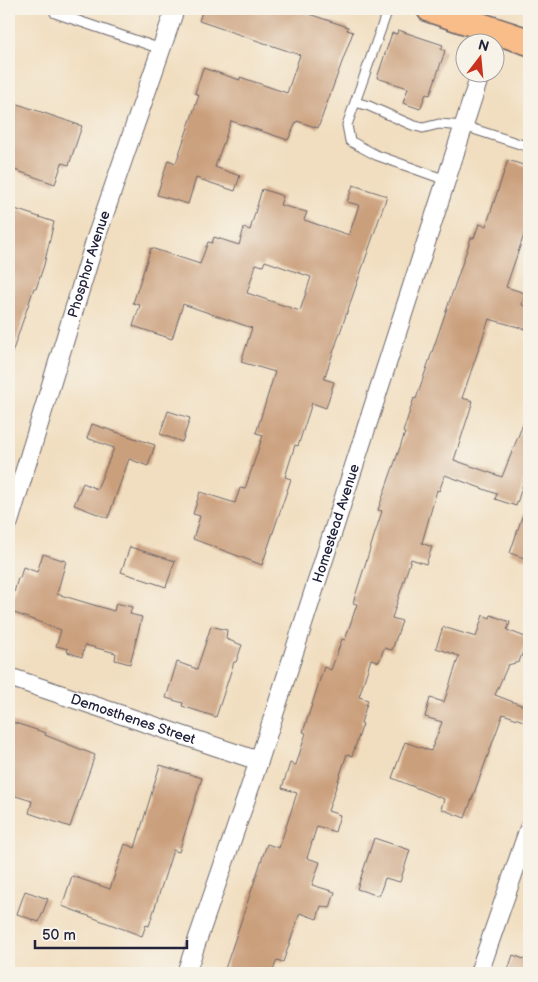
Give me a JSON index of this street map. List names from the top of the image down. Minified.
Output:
{"streets":{"street":["Phosphor Avenue","Homestead Avenue","Demosthenes Street"]},"crossings":[["Homestead Avenue","Demosthenes Street"]],"scale_bar":"50 m","north":"top"}
